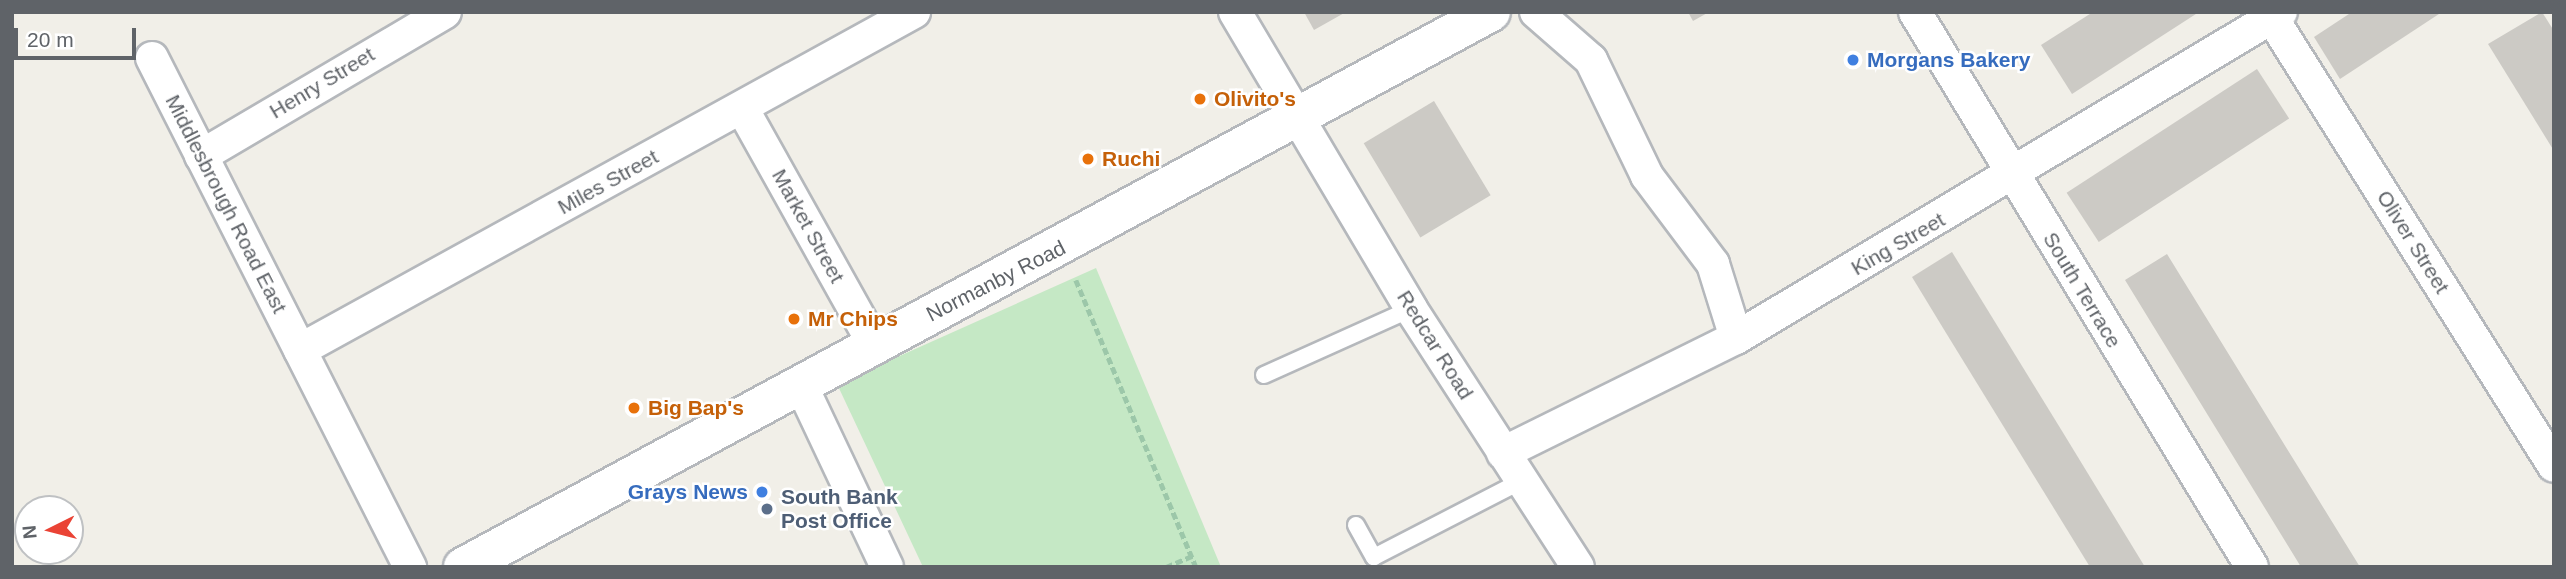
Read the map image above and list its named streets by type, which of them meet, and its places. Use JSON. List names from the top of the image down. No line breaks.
{"streets":{"street":["Henry Street","Miles Street","Middlesbrough Road East","Market Street","Oliver Street","King Street","Normanby Road","South Terrace","Redcar Road"]},"crossings":[["Henry Street","Middlesbrough Road East"],["Miles Street","Middlesbrough Road East"],["Miles Street","Market Street"],["Market Street","Normanby Road"],["Oliver Street","King Street"],["King Street","South Terrace"],["King Street","Redcar Road"],["Normanby Road","Redcar Road"]],"places":["Morgans Bakery","Olivito's","Ruchi","Mr Chips","Big Bap's","Grays News","South Bank Post Office"],"scale_bar":"20 m","north":"left"}
